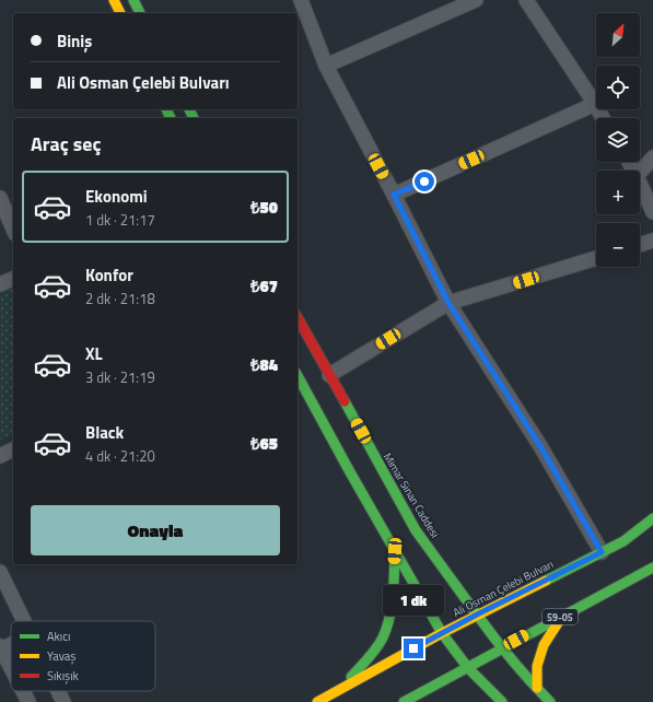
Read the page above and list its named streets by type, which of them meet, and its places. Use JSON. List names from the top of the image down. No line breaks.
{"streets":{"main road":["Mimar Sinan Caddesi","Ali Osman Çelebi Bulvarı","59-05"]},"crossings":[["Mimar Sinan Caddesi","Ali Osman Çelebi Bulvarı"],["Mimar Sinan Caddesi","59-05"]],"legend":["Akıcı","Yavaş","Sıkışık"],"north":"top right","page":{"map_buttons":["+","−"],"banner":["Biniş","Ali Osman Çelebi Bulvarı"],"heading":"Araç seç","list":[{"name":"Ekonomi","note":"1 dk · 21:17","value":"₺50"},{"name":"Konfor","note":"2 dk · 21:18","value":"₺67"},{"name":"XL","note":"3 dk · 21:19","value":"₺84"},{"name":"Black","note":"4 dk · 21:20","value":"₺65"}],"buttons":"Onayla","bubble":"1 dk"}}
